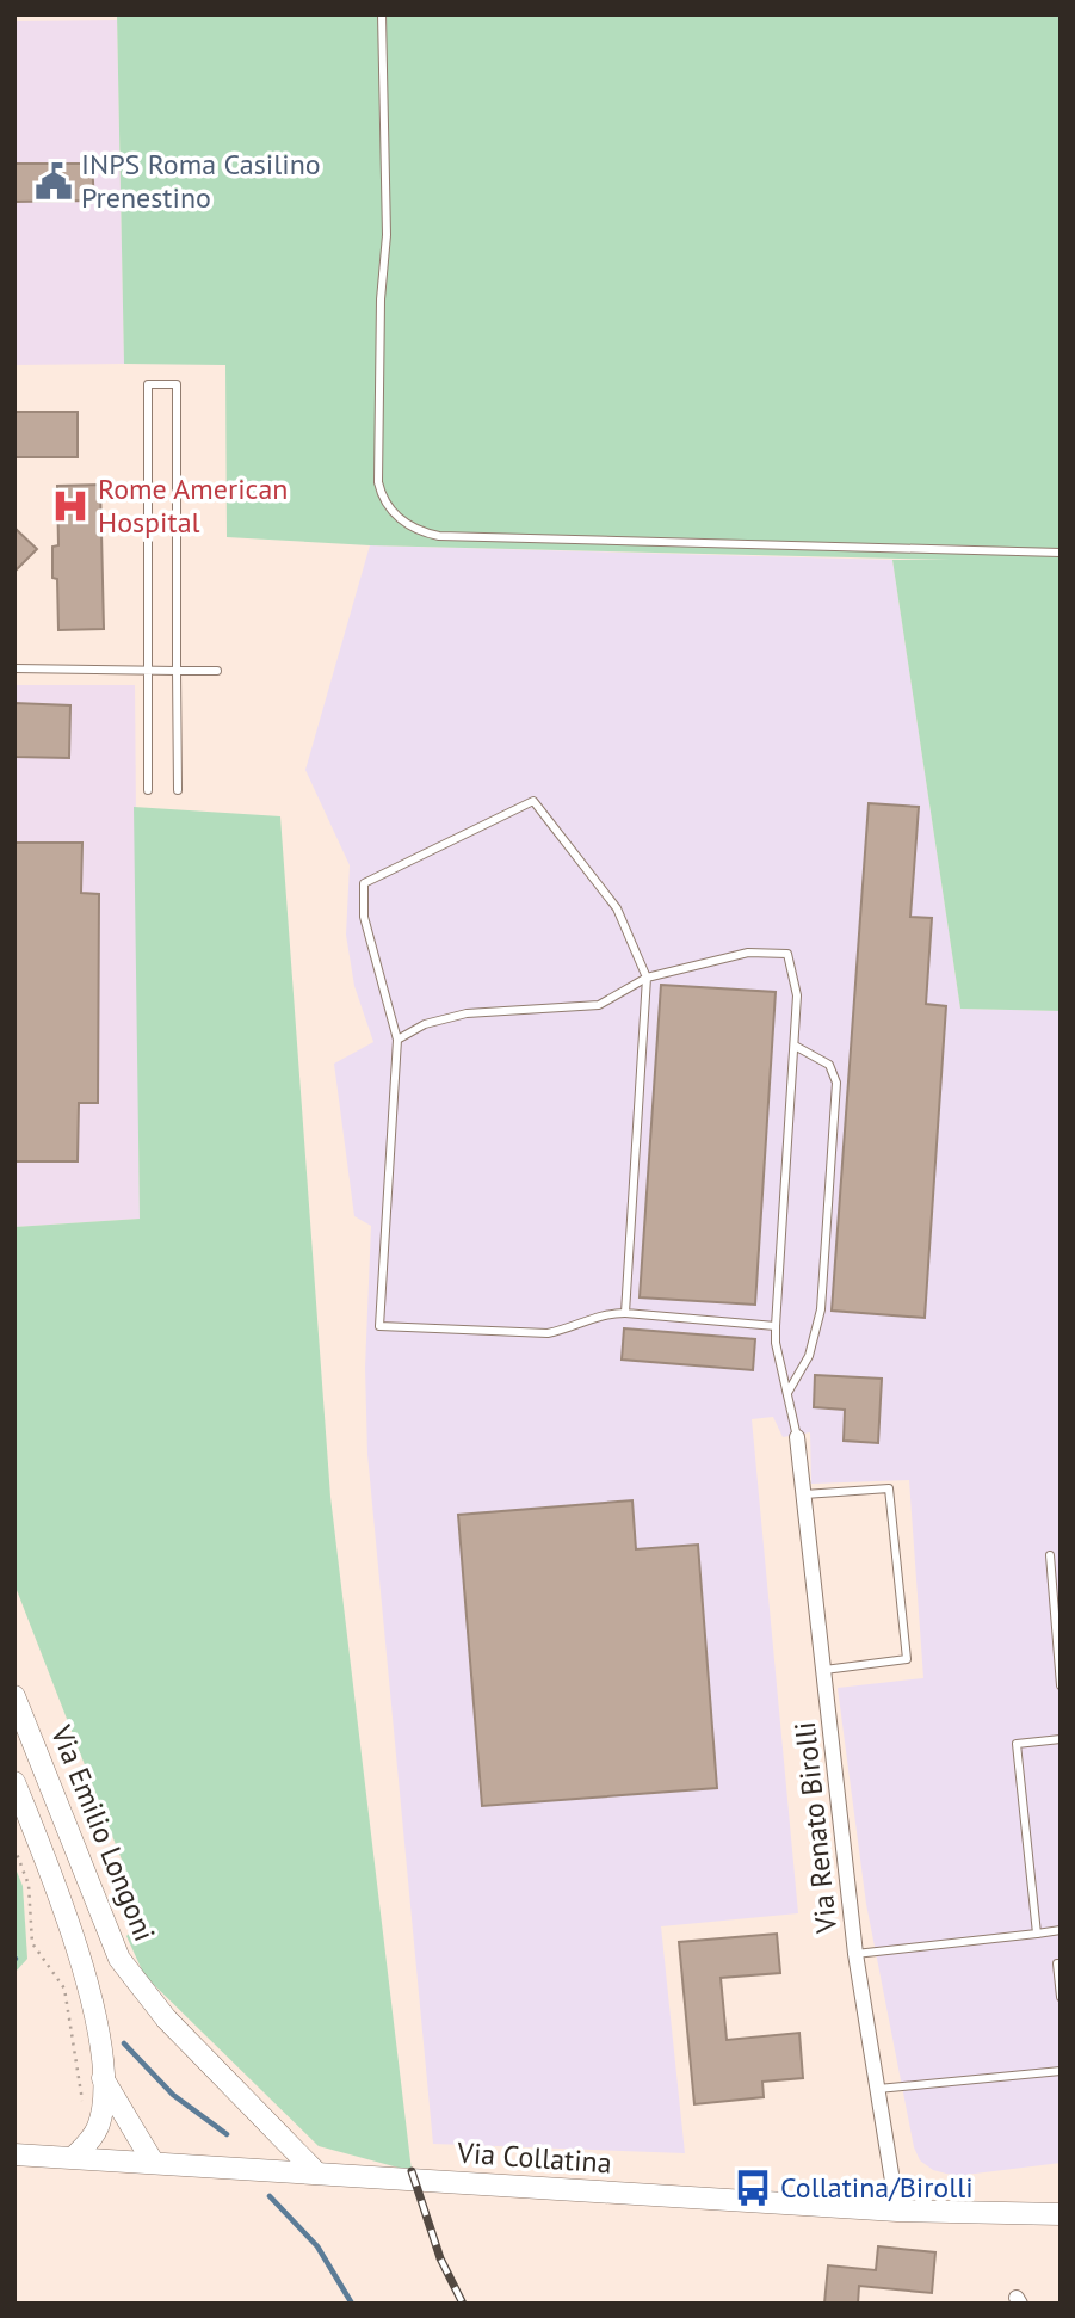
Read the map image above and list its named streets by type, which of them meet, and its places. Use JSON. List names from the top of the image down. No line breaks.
{"streets":{"street":["Via Renato Birolli","Via Emilio Longoni","Via Collatina"]},"crossings":[["Via Renato Birolli","Via Collatina"],["Via Emilio Longoni","Via Collatina"]],"places":{"public building":["INPS Roma Casilino Prenestino"],"hospital":["Rome American Hospital"],"bus stop":["Collatina/Birolli"]}}
